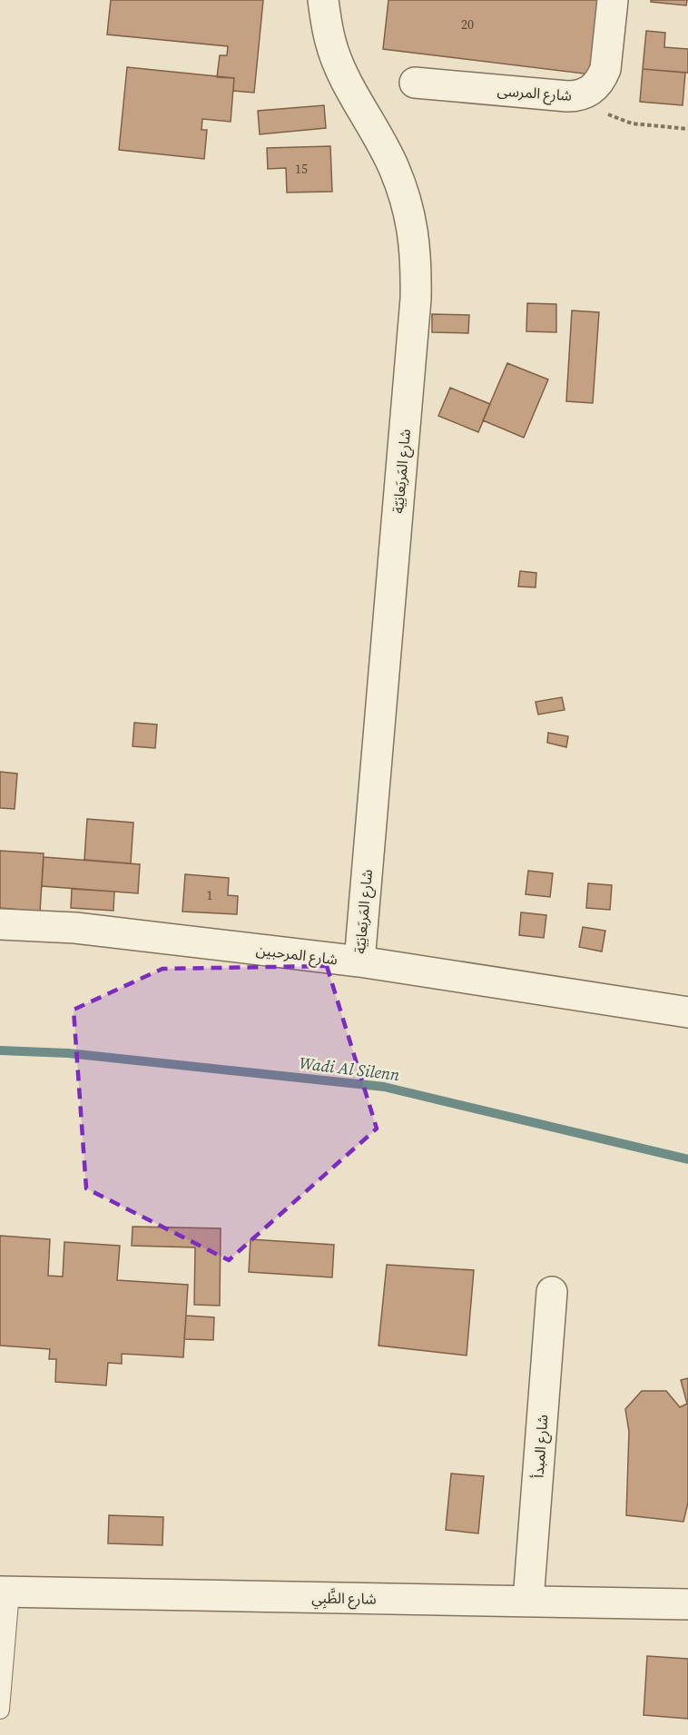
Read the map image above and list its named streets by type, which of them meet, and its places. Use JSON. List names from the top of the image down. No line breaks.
{"streets":{"street":["شارع المرسى","شارع المَربَعانِيّة","شارع المرحبين","شارع المبدأ","شارع الظَّبِي"]},"crossings":[["شارع المَربَعانِيّة","شارع المرحبين"],["شارع المبدأ","شارع الظَّبِي"]],"water":["Wadi Al Silenn"],"house_numbers":["20","15","1"]}
